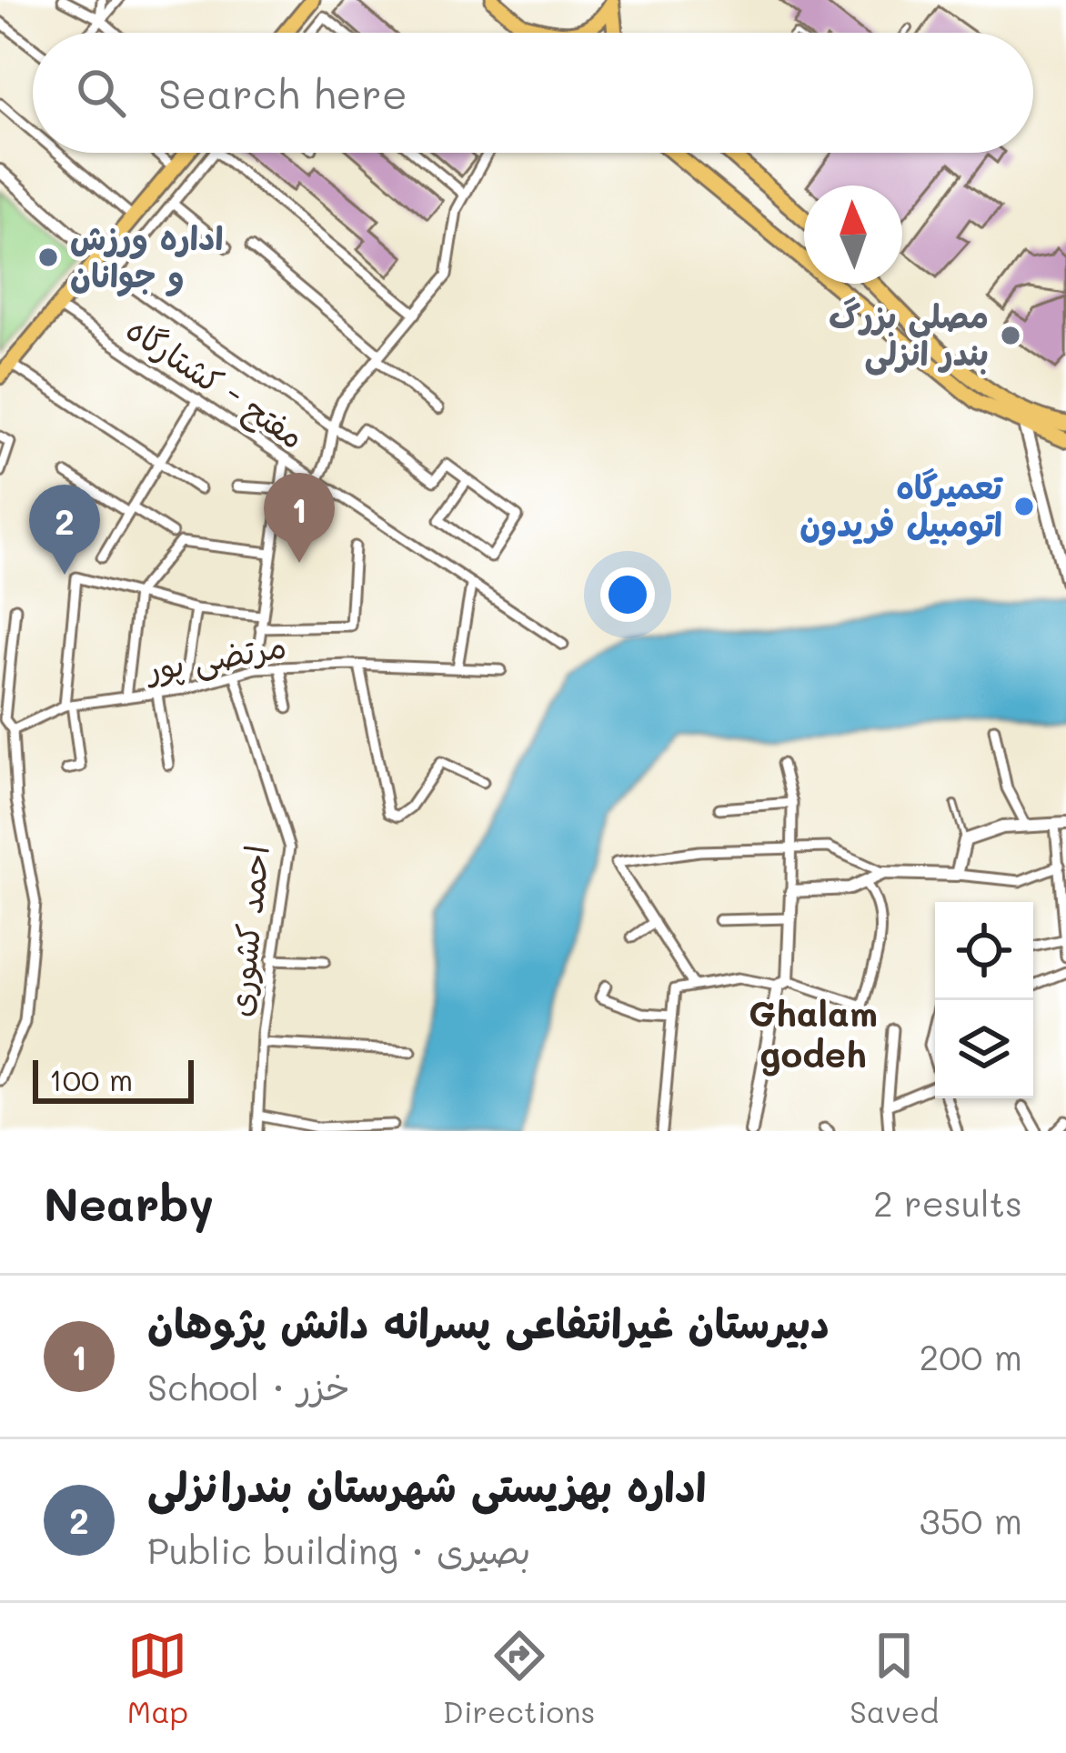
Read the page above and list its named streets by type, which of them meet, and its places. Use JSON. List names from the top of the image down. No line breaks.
{"streets":{"street":["مفتح - کشتارگاه","مرتضی پور","احمد کشوری"]},"crossings":[["مرتضی پور","احمد کشوری"]],"districts":["Ghalam godeh"],"places":["اداره ورزش و جوانان","مصلی بزرگ بندر انزلی","تعمیرگاه اتومبیل فریدون"],"scale_bar":"100 m","north":"top","page":{"search":"Search here","pins":["1","2"],"scale":"100 m","heading":["Nearby","2 results"],"list":[{"mark":"1","name":"دبیرستان غیرانتفاعی پسرانه دانش پژوهان","note":"School · خزر","value":"200 m"},{"mark":"2","name":"اداره بهزیستی شهرستان بندرانزلی","note":"Public building · بصیری","value":"350 m"}],"nav":["Map","Directions","Saved"]}}
